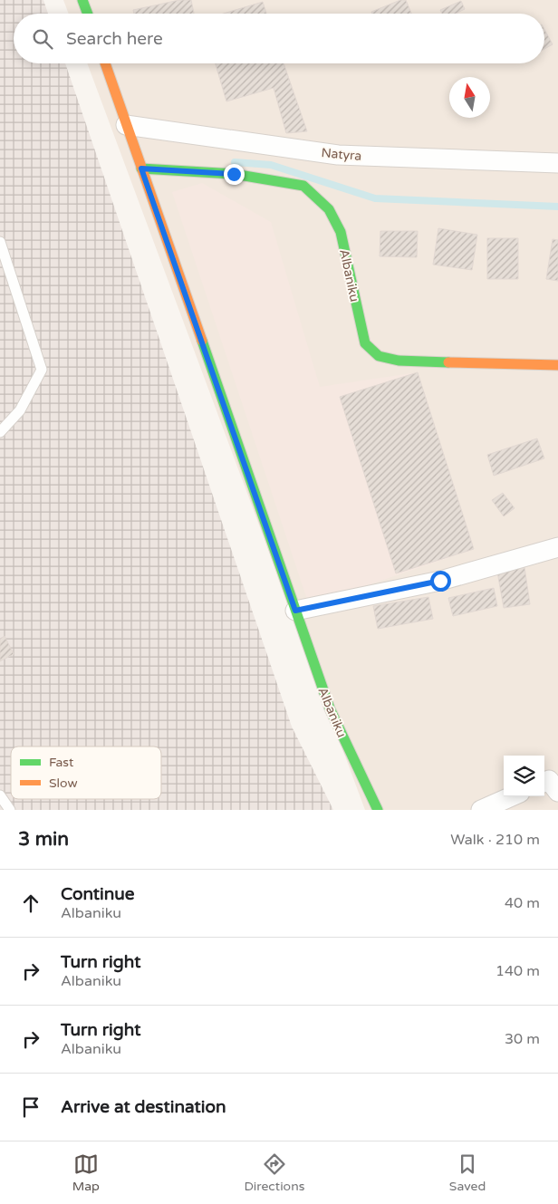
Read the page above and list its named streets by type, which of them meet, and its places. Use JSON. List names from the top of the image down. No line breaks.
{"streets":{"main road":["Albaniku"],"street":["Natyra"]},"crossings":[["Natyra","Albaniku"]],"legend":["Fast","Slow"],"north":"top","page":{"search":"Search here","heading":["3 min","Walk · 210 m"],"list":[["Continue","Albaniku","40 m"],["Turn right","Albaniku","140 m"],["Turn right","Albaniku","30 m"],"Arrive at destination"],"nav":["Map","Directions","Saved"]}}
